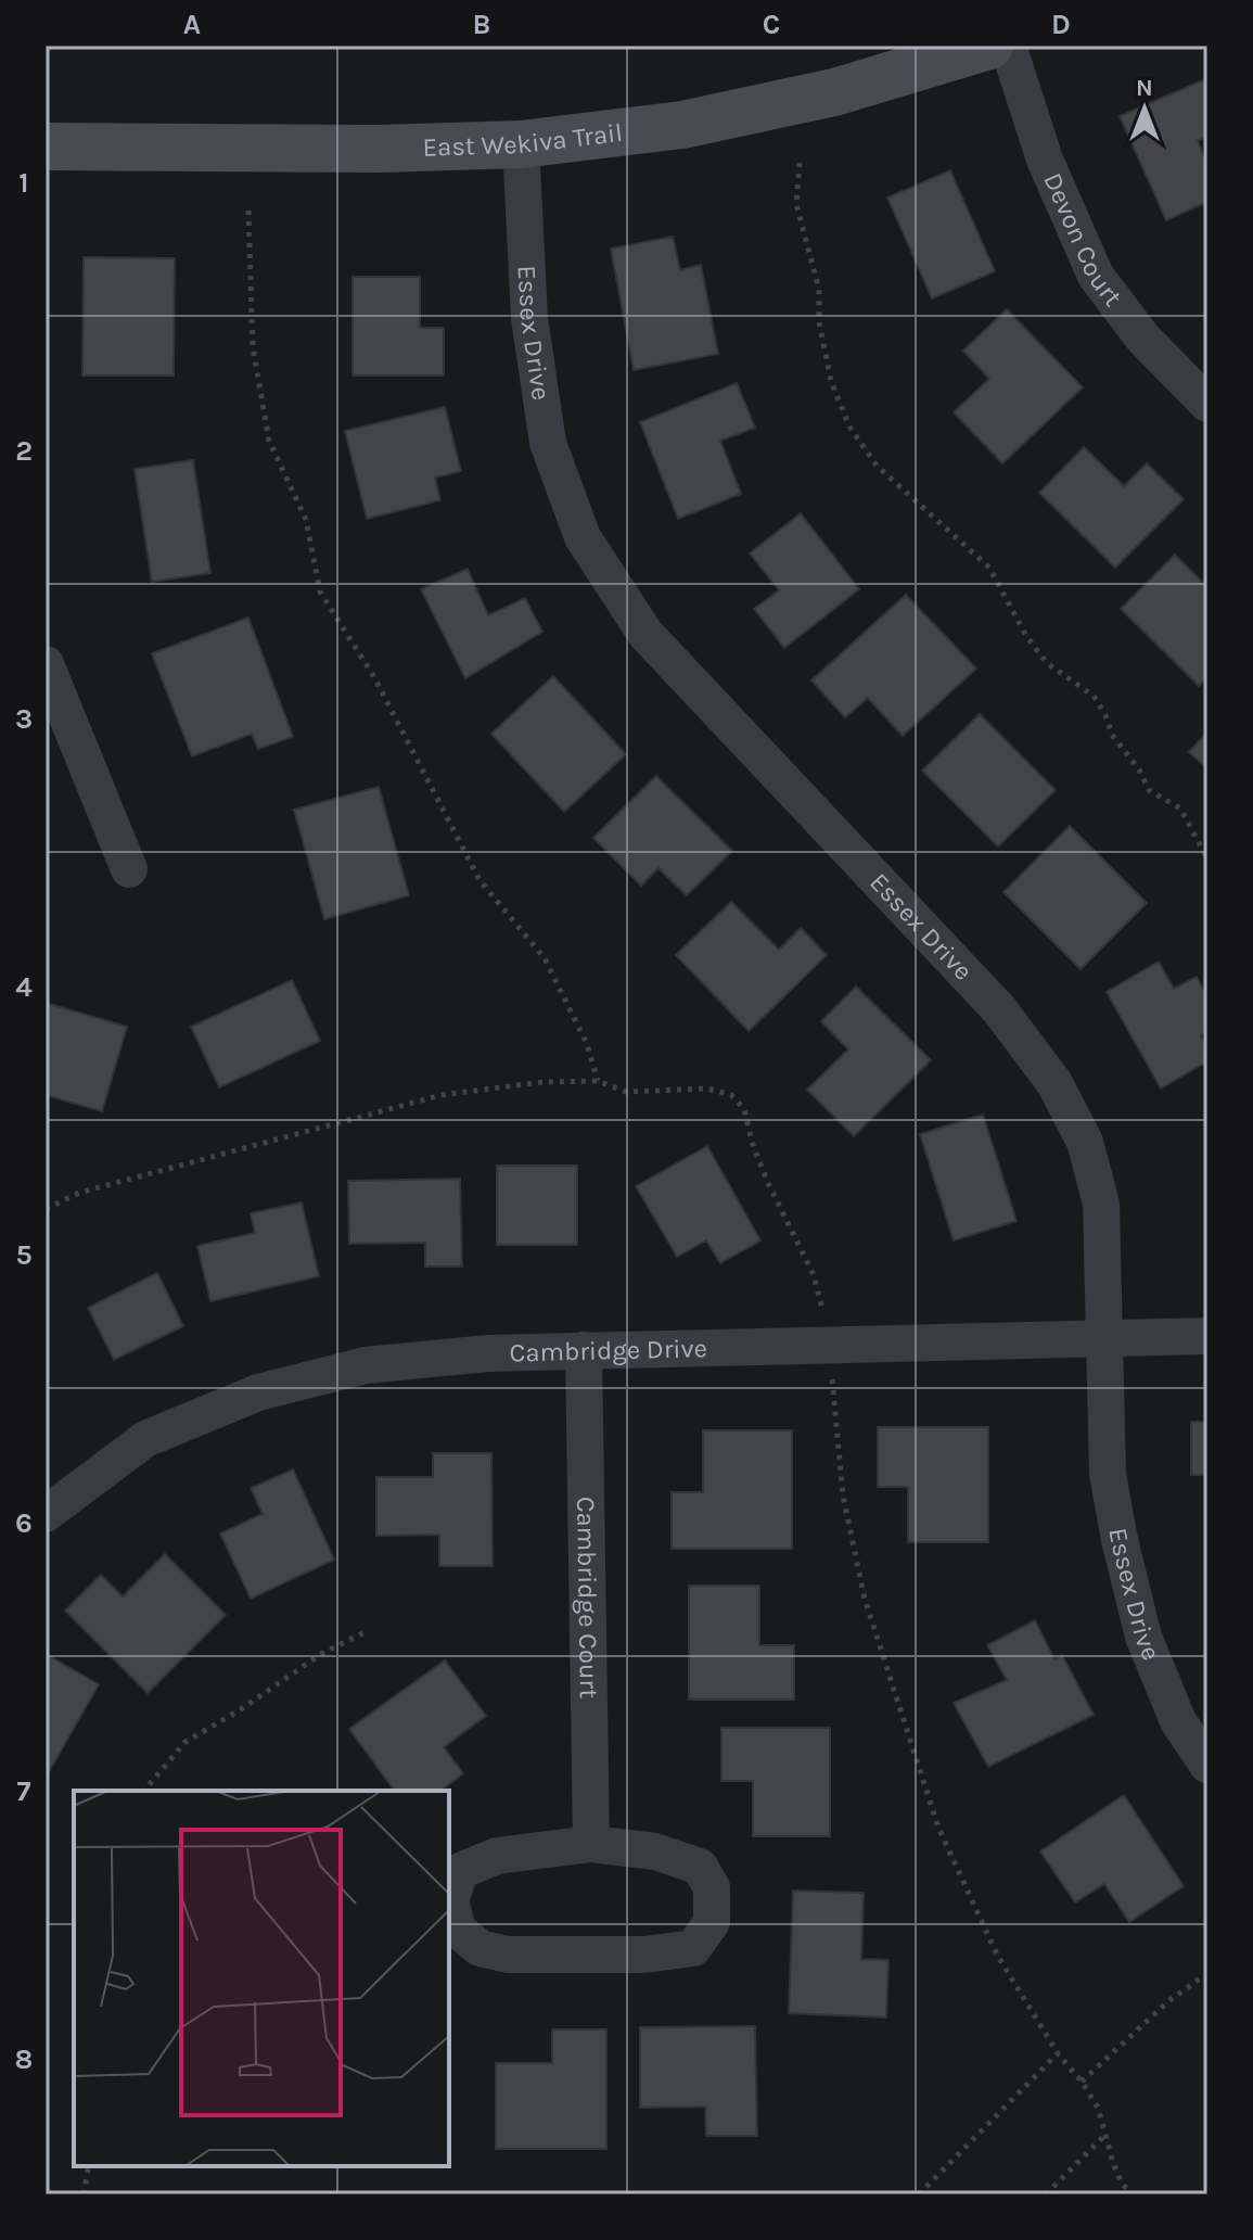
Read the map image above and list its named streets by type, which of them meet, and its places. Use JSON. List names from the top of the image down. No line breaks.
{"streets":{"street":["East Wekiva Trail","Devon Court","Essex Drive","Cambridge Drive","Cambridge Court"]},"crossings":[["East Wekiva Trail","Essex Drive"],["Essex Drive","Cambridge Drive"],["Cambridge Drive","Cambridge Court"]],"north":"top","grid":{"columns":["A","B","C","D"],"rows":["1","2","3","4","5","6","7","8"]}}
